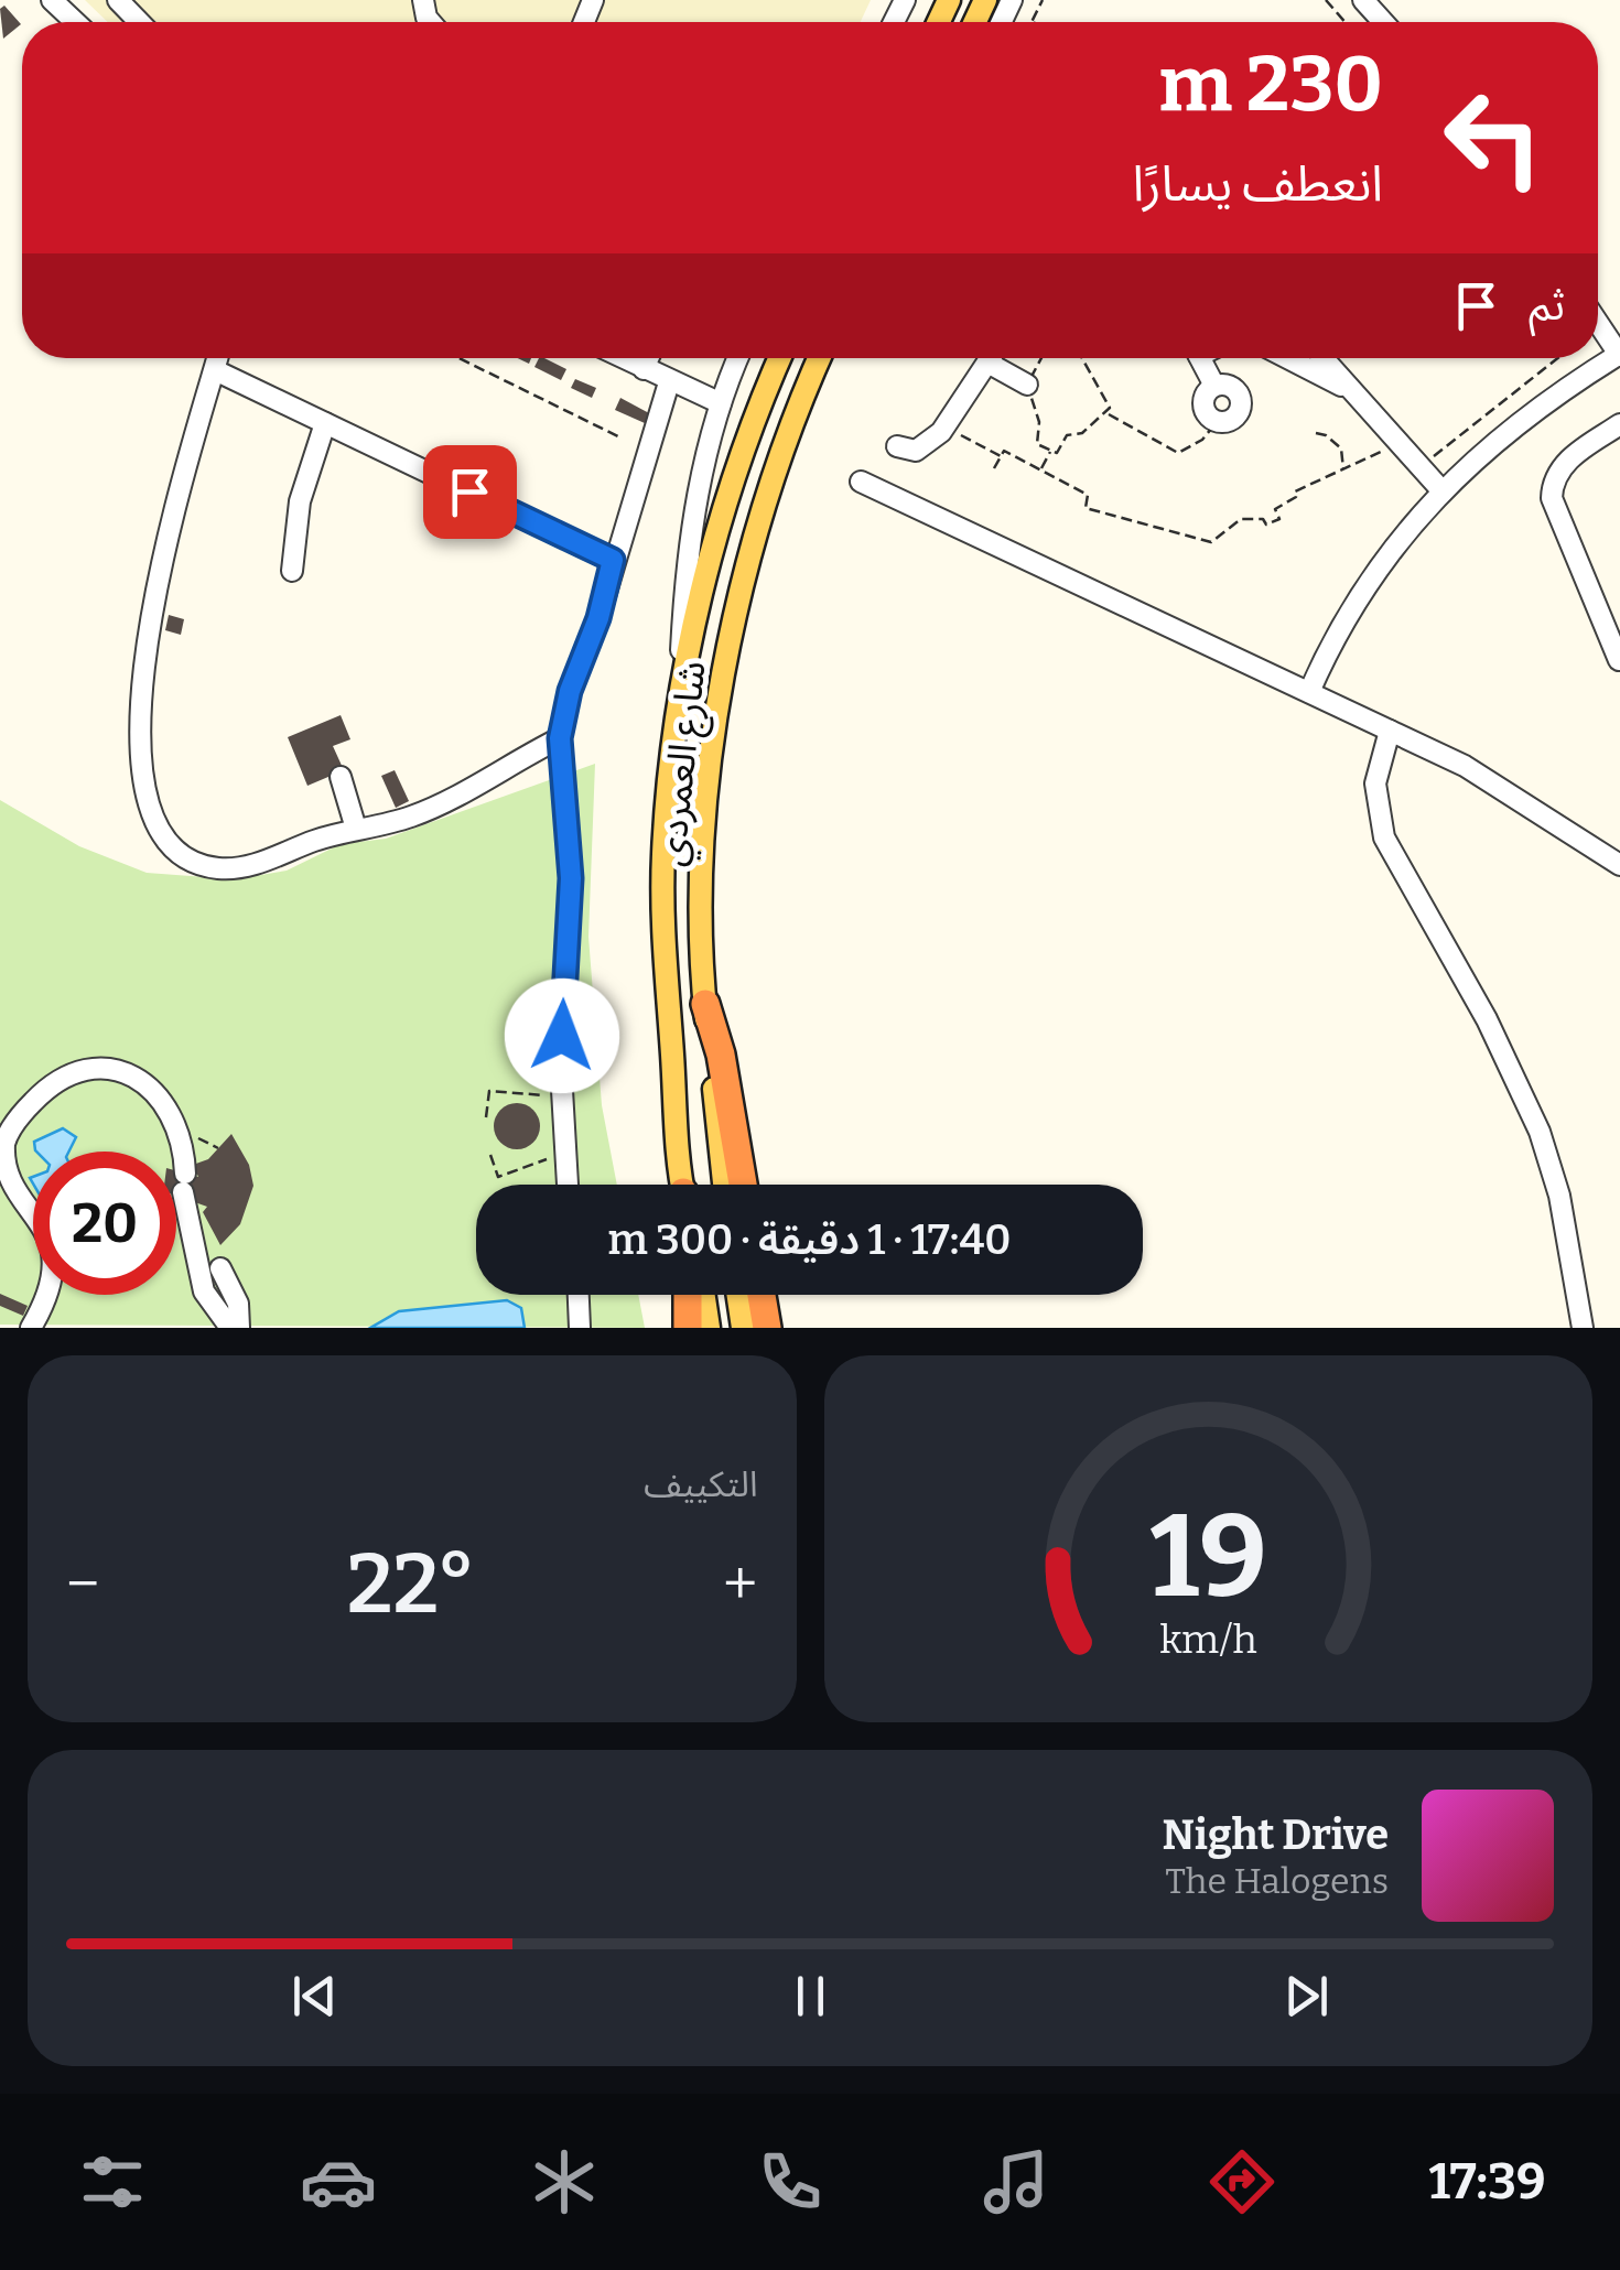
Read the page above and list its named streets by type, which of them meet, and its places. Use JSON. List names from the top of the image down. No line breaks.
{"streets":{"main road":["شارع العمردي"]},"page":{"turn":["230 m","انعطف يسارًا"],"then":"ثم","limit":"20","trip":"17:40 · 1 دقيقة · 300 m","tile":"التكييف","heat":["−","22°","+"],"song":["Night Drive","The Halogens"],"tabs":"17:39","gauge":["19","km/h"]}}
